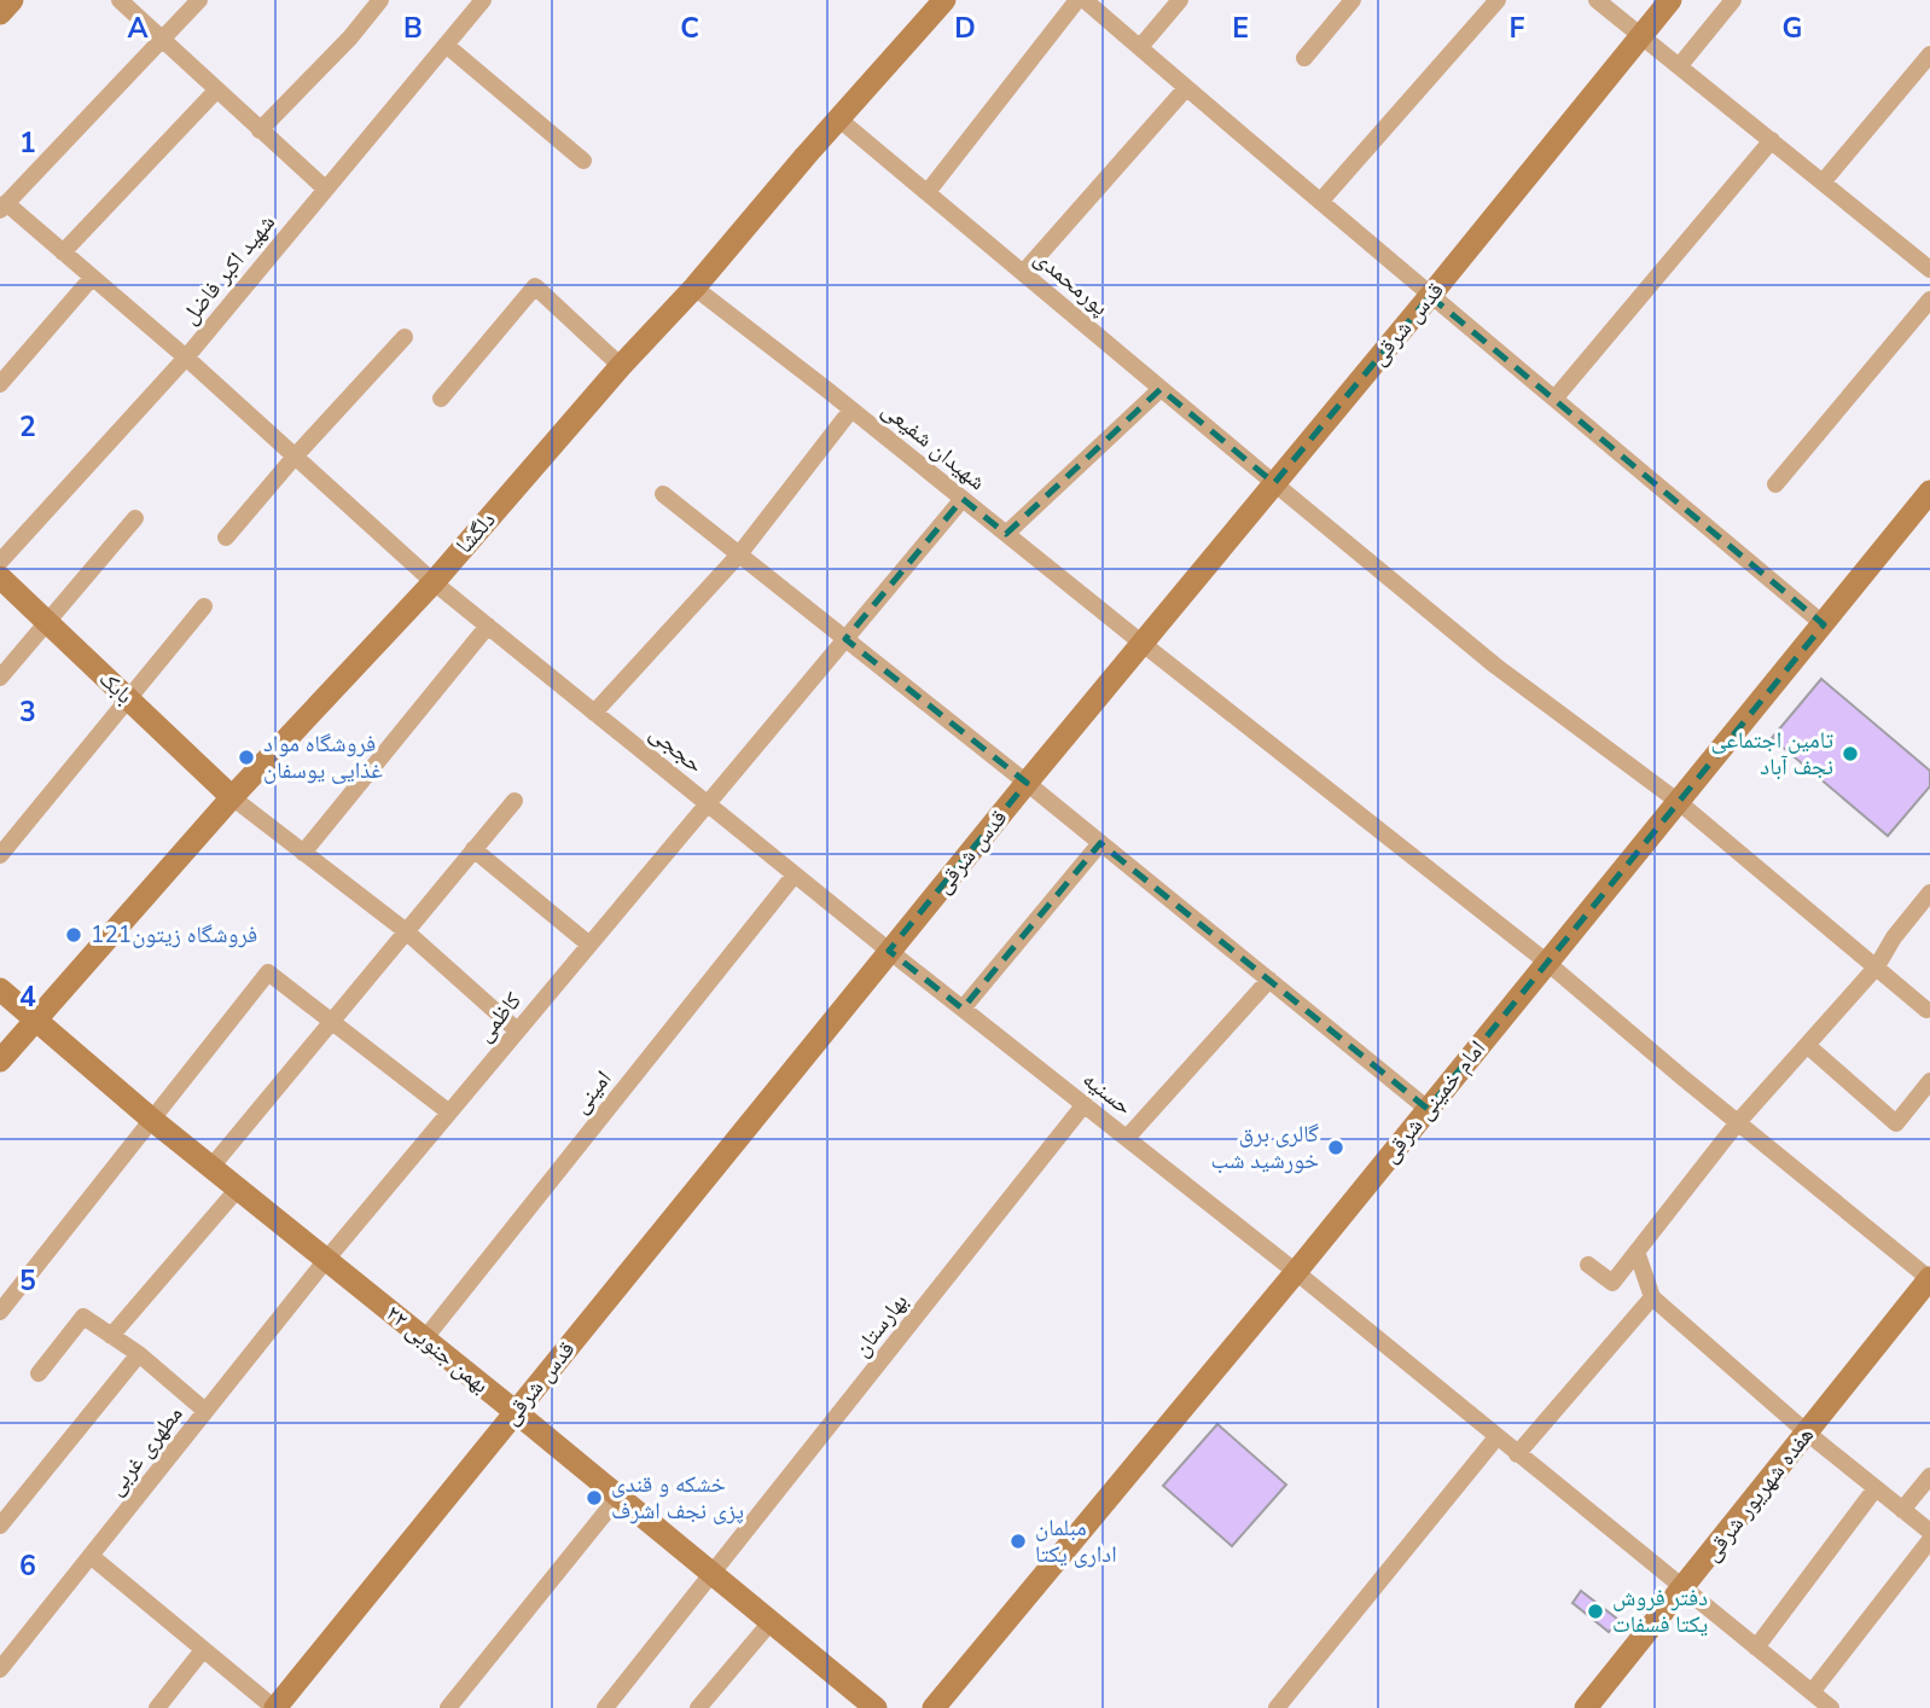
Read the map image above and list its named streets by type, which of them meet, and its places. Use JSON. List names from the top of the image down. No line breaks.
{"streets":{"street":["شهید اکبر فاضل","پورمحمدی","قدس شرقی","شهیدان شفیعی","دلگشا","بابک","حججی","کاظمی","امینی","حسنیه","امام خمینی شرقی","بهارستان","۲۲ بهمن جنوبی","مطهری غربی","هفده شهریور شرقی"]},"crossings":[["شهید اکبر فاضل","حججی"],["پورمحمدی","قدس شرقی"],["پورمحمدی","دلگشا"],["پورمحمدی","امام خمینی شرقی"],["قدس شرقی","شهیدان شفیعی"],["قدس شرقی","حججی"],["قدس شرقی","حسنیه"],["قدس شرقی","۲۲ بهمن جنوبی"],["شهیدان شفیعی","دلگشا"],["شهیدان شفیعی","کاظمی"],["شهیدان شفیعی","امام خمینی شرقی"],["شهیدان شفیعی","هفده شهریور شرقی"],["دلگشا","بابک"],["دلگشا","حججی"],["دلگشا","۲۲ بهمن جنوبی"],["حججی","کاظمی"],["حججی","امینی"],["حججی","حسنیه"],["کاظمی","۲۲ بهمن جنوبی"],["کاظمی","مطهری غربی"],["امینی","۲۲ بهمن جنوبی"],["حسنیه","امام خمینی شرقی"],["حسنیه","بهارستان"],["حسنیه","هفده شهریور شرقی"],["بهارستان","۲۲ بهمن جنوبی"],["۲۲ بهمن جنوبی","مطهری غربی"]],"places":["تامین اجتماعی نجف آباد","فروشگاه مواد غذایی یوسفان","فروشگاه زیتون121","گالری برق خورشید شب","خشکه و قندی پزی نجف اشرف","مبلمان اداری یکتا","دفتر فروش یکتا فسفات"],"grid":{"columns":["A","B","C","D","E","F","G"],"rows":["1","2","3","4","5","6"]}}
